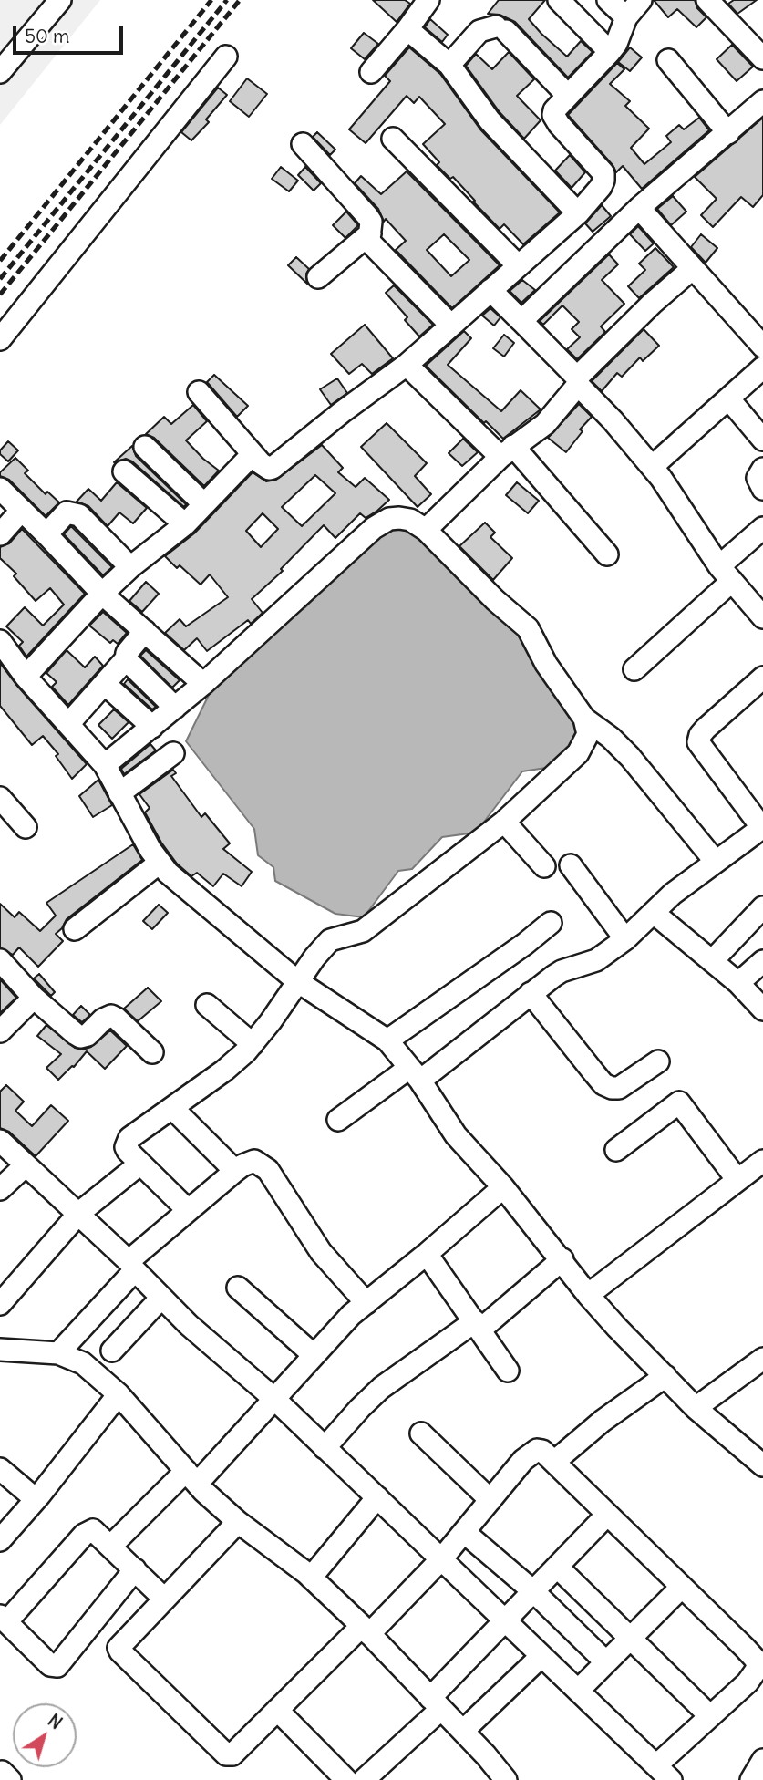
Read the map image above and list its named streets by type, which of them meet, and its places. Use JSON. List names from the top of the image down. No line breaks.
{"scale_bar":"50 m","north":"top right"}
